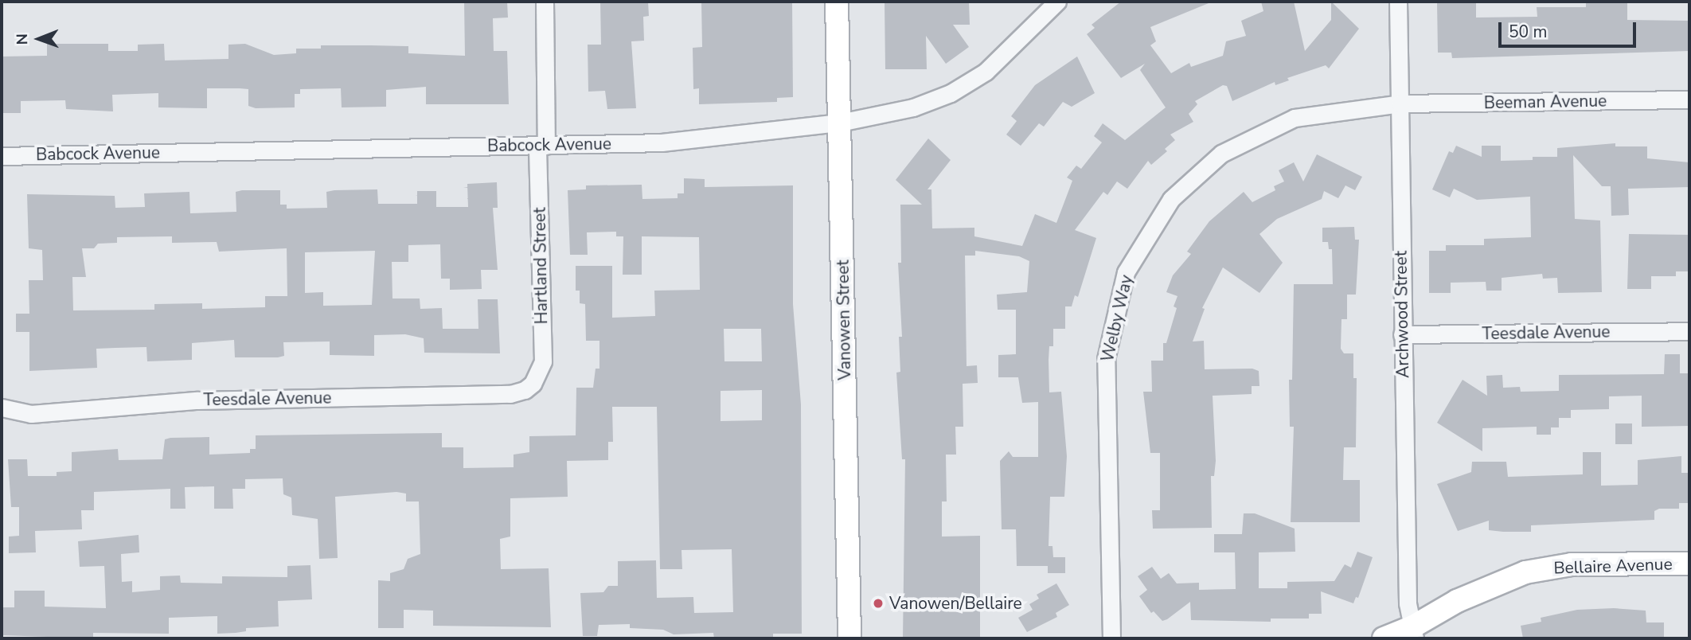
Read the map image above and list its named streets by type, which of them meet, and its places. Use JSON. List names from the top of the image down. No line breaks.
{"streets":{"main road":["Vanowen Street","Bellaire Avenue"],"street":["Beeman Avenue","Babcock Avenue","Hartland Street","Archwood Street","Welby Way","Teesdale Avenue"]},"crossings":[["Beeman Avenue","Archwood Street"],["Beeman Avenue","Welby Way"],["Babcock Avenue","Hartland Street"],["Babcock Avenue","Vanowen Street"],["Hartland Street","Teesdale Avenue"],["Archwood Street","Welby Way"],["Archwood Street","Teesdale Avenue"],["Archwood Street","Bellaire Avenue"]],"places":["Vanowen/Bellaire"],"scale_bar":"50 m","north":"left"}
